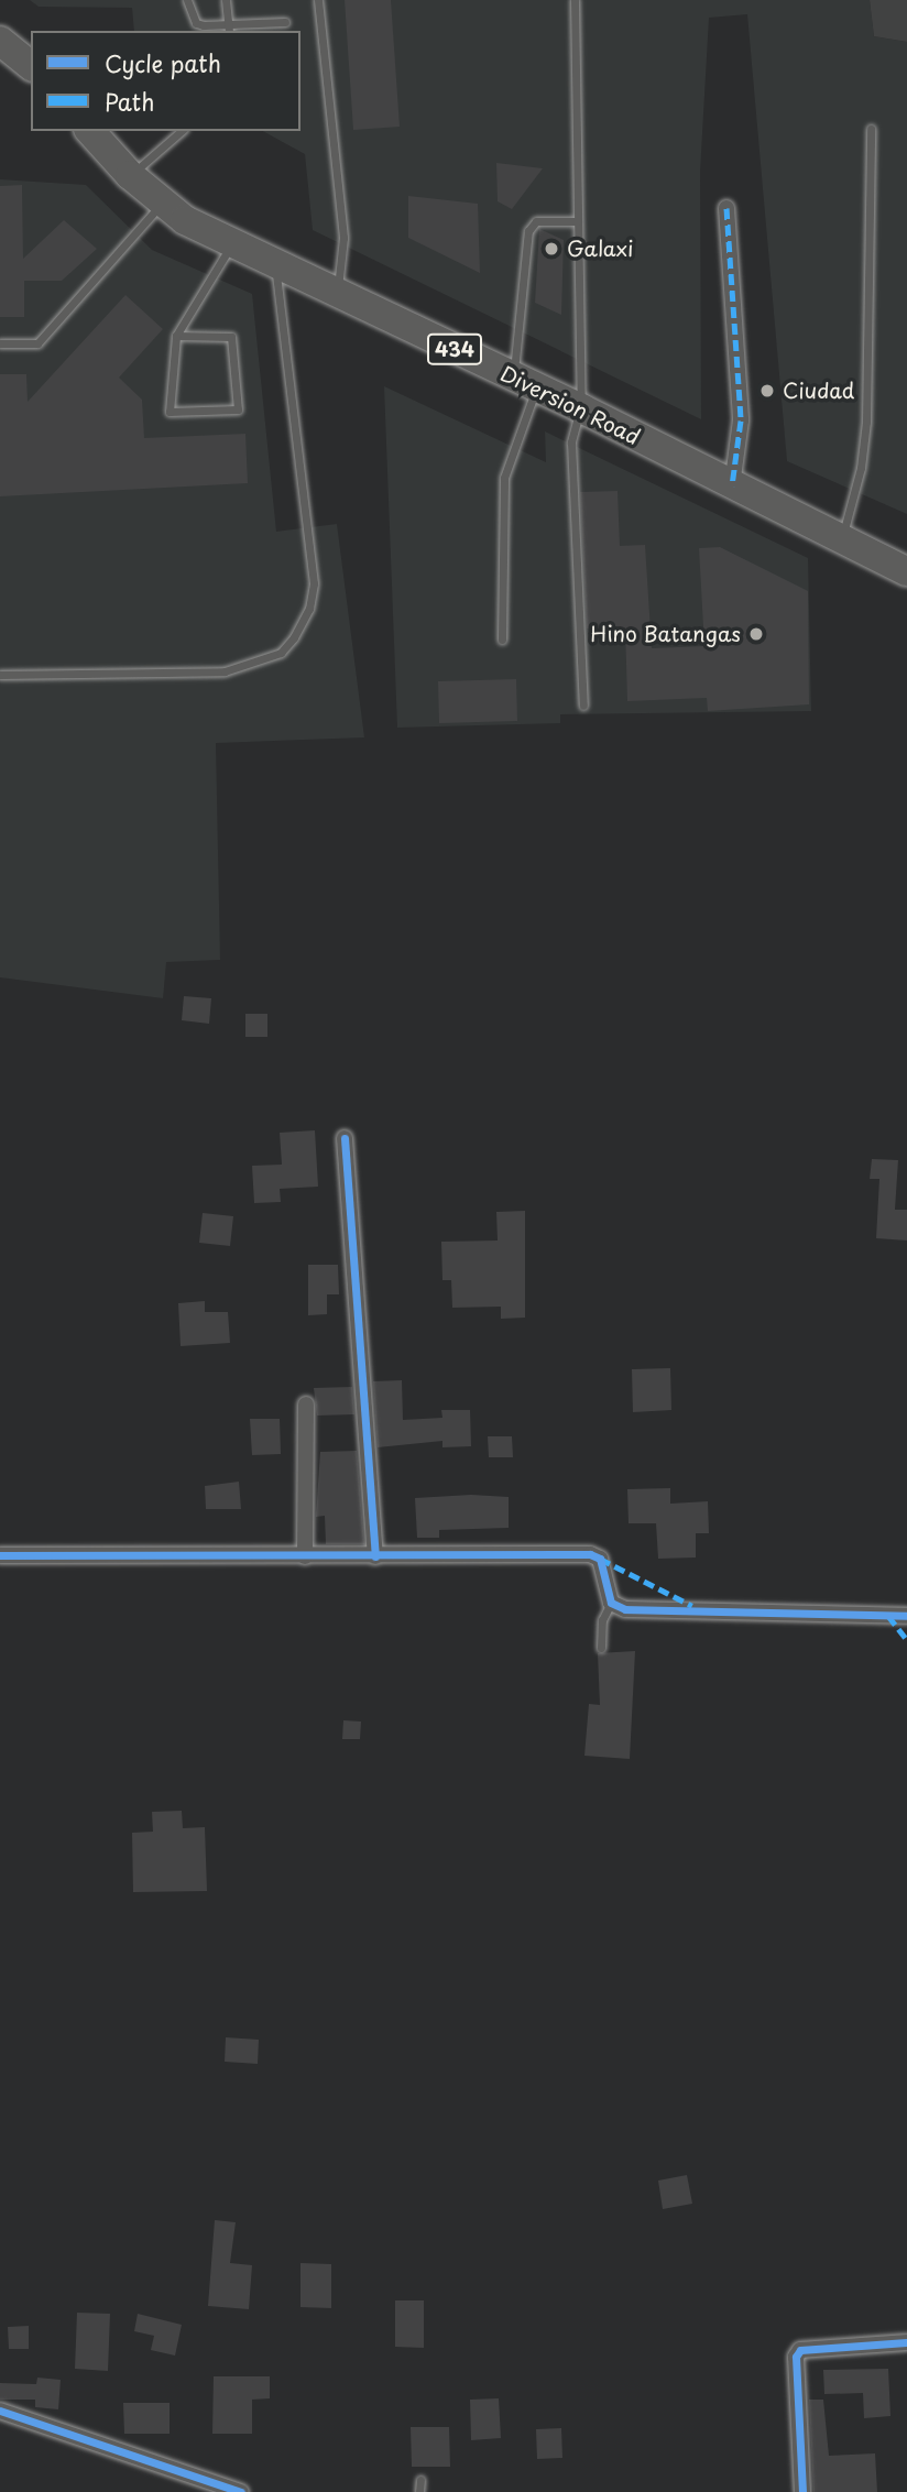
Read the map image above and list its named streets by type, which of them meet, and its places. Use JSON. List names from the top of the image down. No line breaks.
{"streets":{"highway":["434","Diversion Road"]},"places":["Galaxi","Ciudad","Hino Batangas"],"legend":["Cycle path","Path"]}
